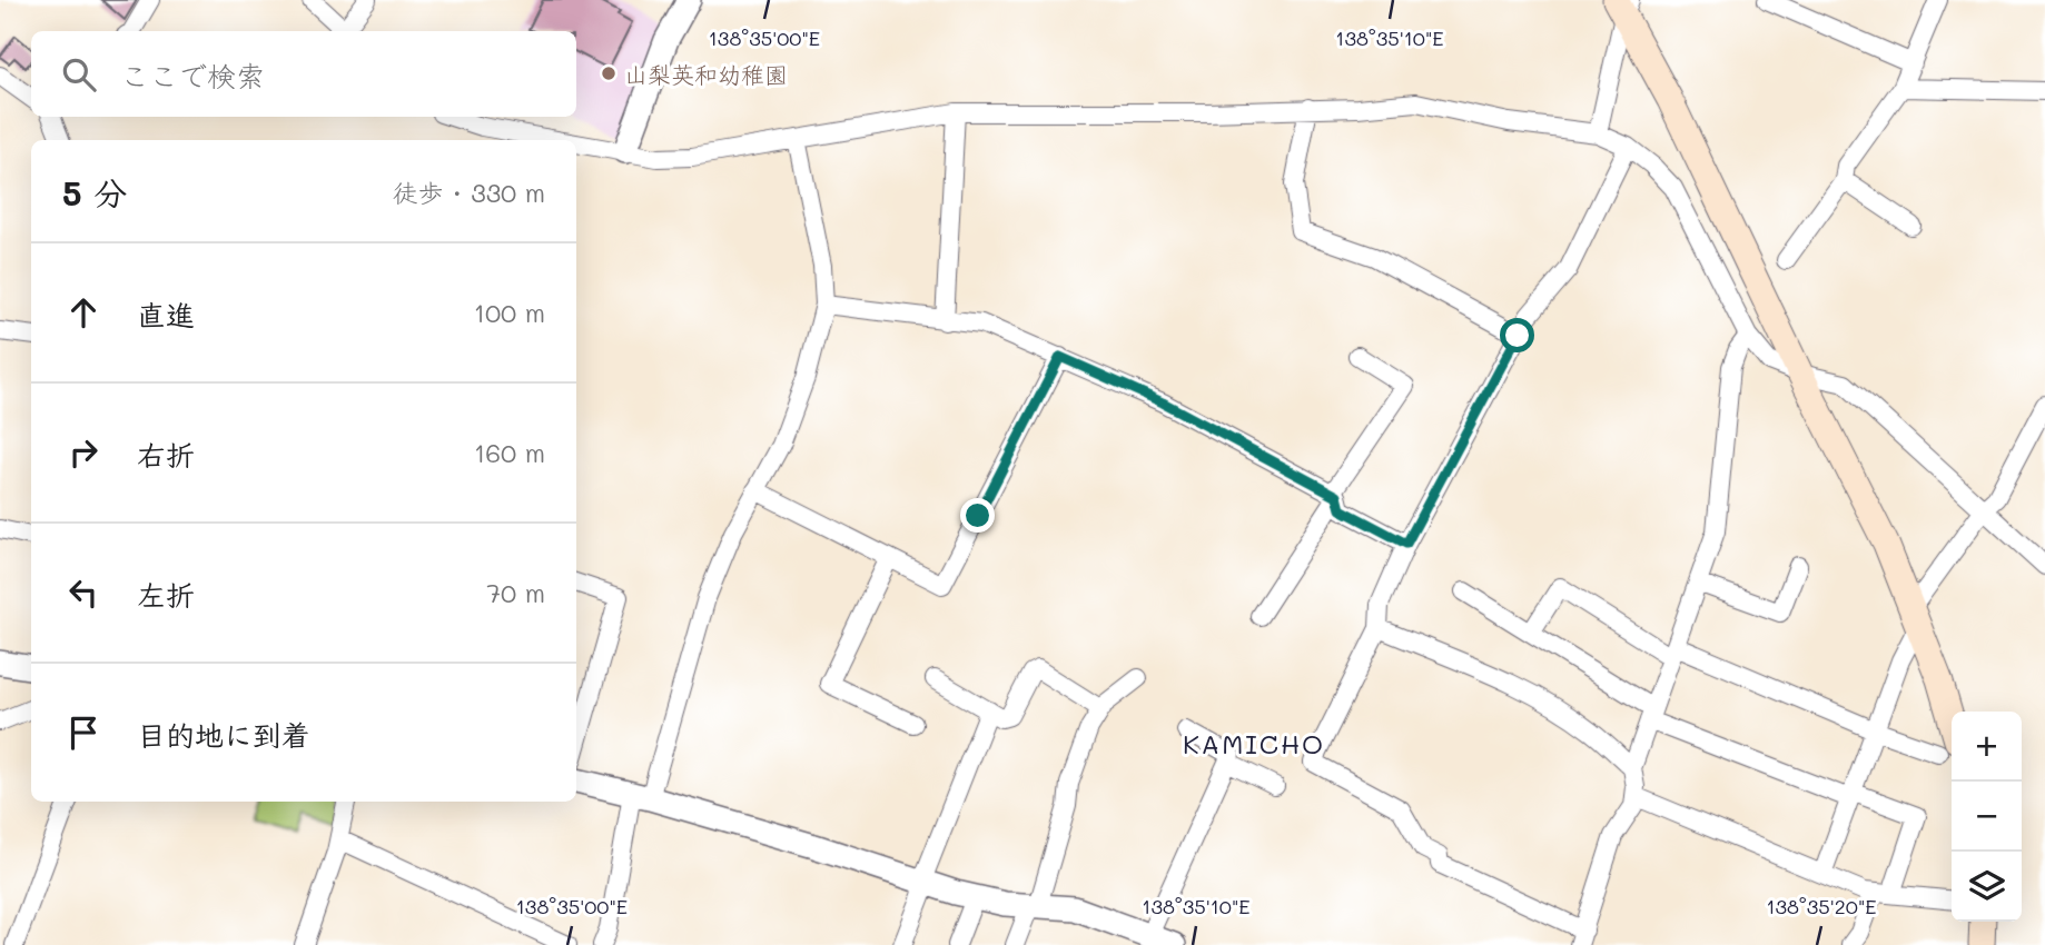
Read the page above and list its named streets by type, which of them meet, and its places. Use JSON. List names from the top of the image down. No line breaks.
{"districts":["KAMICHO"],"places":["山梨英和幼稚園"],"page":{"search":"ここで検索","heading":["5 分","徒歩 · 330 m"],"list":[["直進","100 m"],["右折","160 m"],["左折","70 m"],"目的地に到着"],"map_buttons":["+","−"]},"coordinates":["138°35'00\"E","138°35'10\"E","138°35'20\"E"]}
